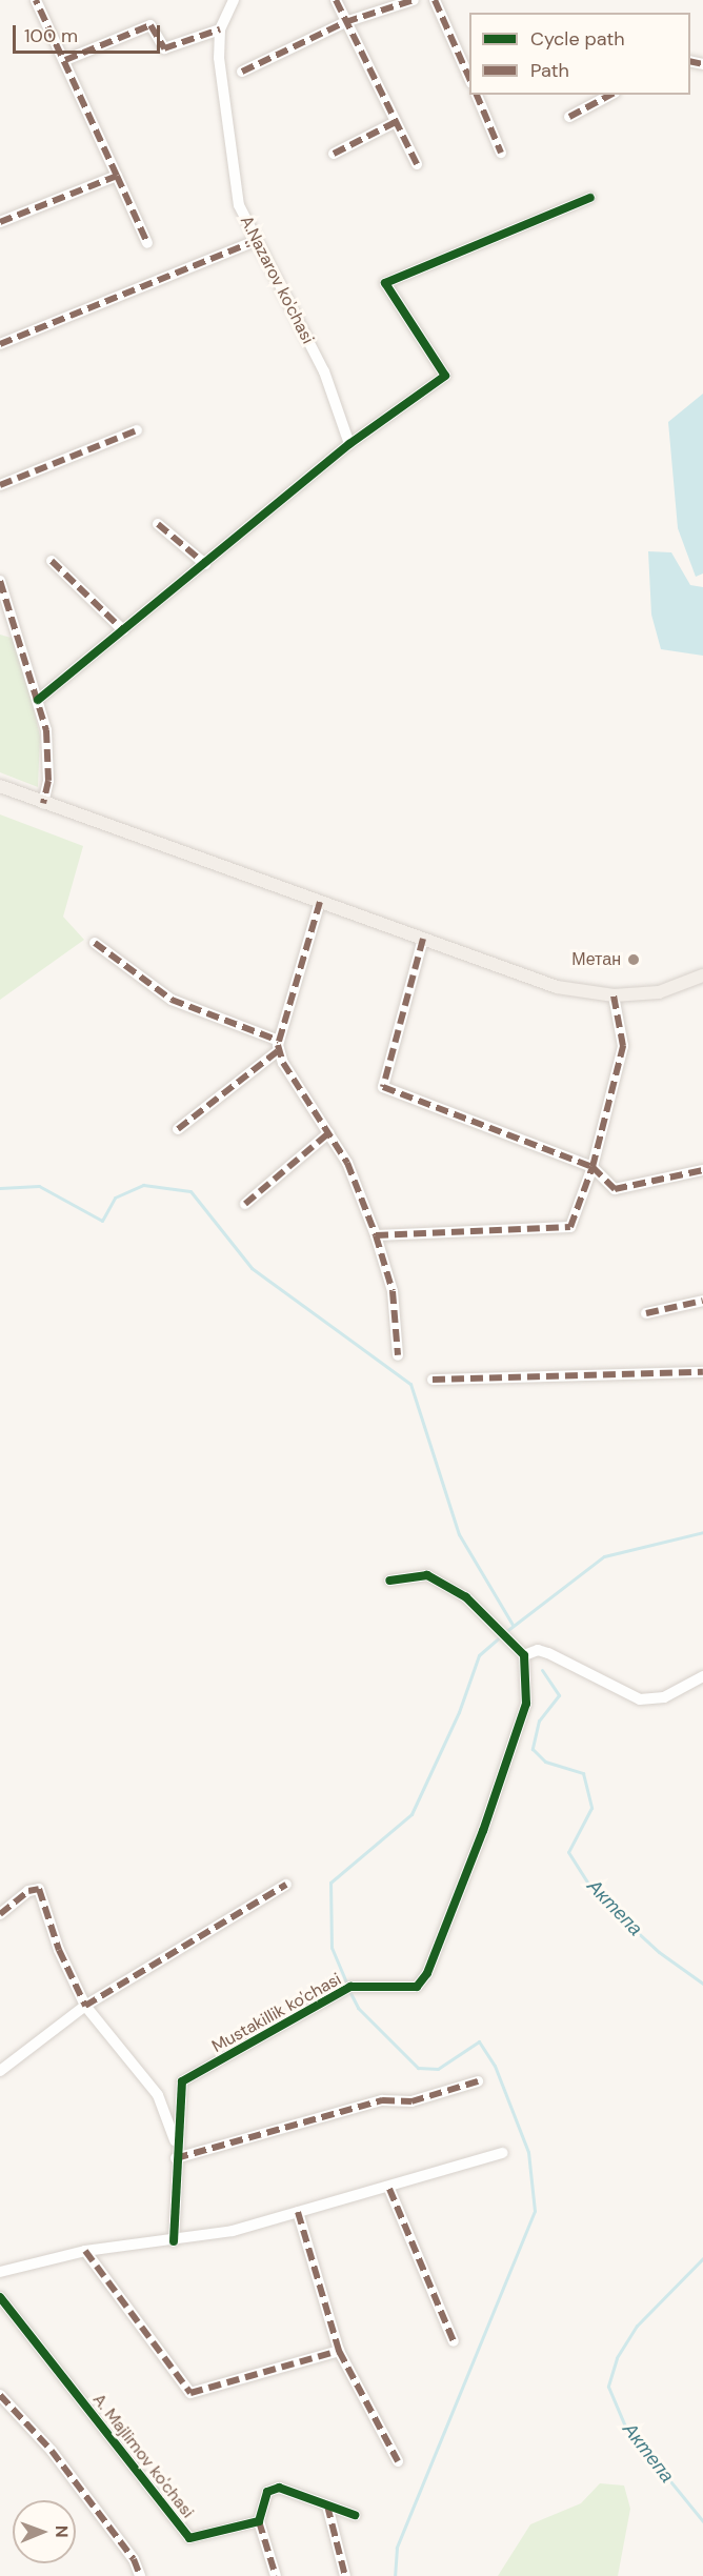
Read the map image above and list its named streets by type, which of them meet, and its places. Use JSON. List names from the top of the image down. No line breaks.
{"streets":{"street":["A.Nazarov ko'chasi","Mustakillik ko'chasi","A. Majlimov ko'chasi"]},"water":["Актепа"],"places":["Метан"],"legend":["Cycle path","Path"],"scale_bar":"100 m","north":"right"}
